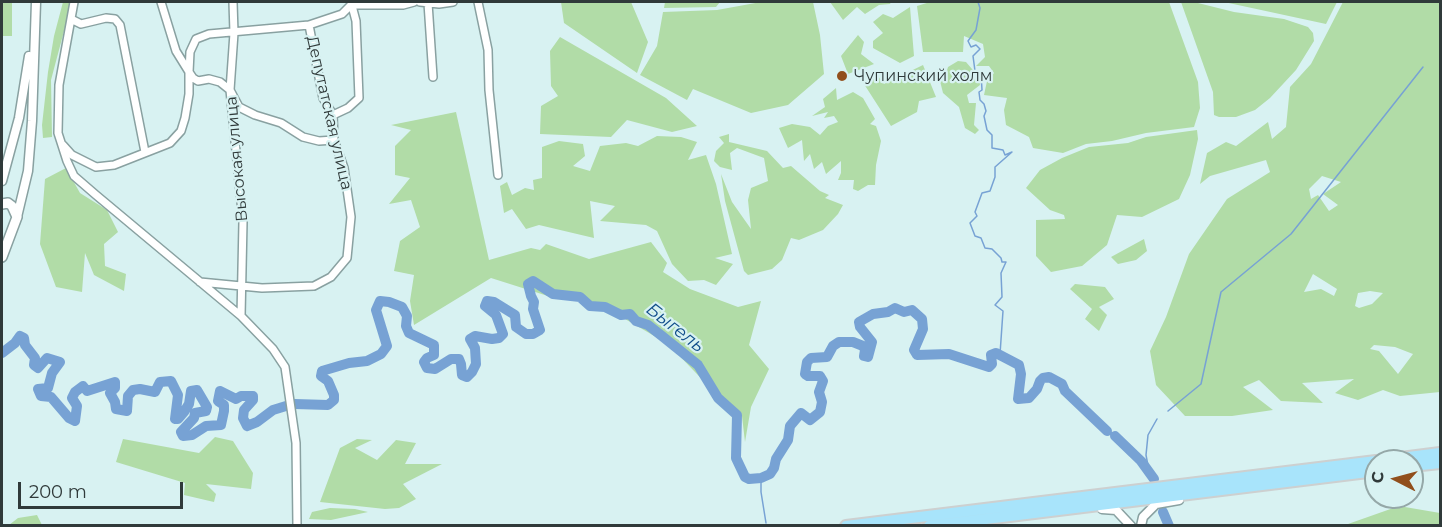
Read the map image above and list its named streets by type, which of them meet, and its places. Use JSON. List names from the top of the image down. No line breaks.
{"streets":{"street":["Депутатская улица","Высокая улица"]},"crossings":[["Депутатская улица","Высокая улица"]],"water":["Быгель"],"places":["Чупинский холм"],"scale_bar":"200 m","north":"left"}
